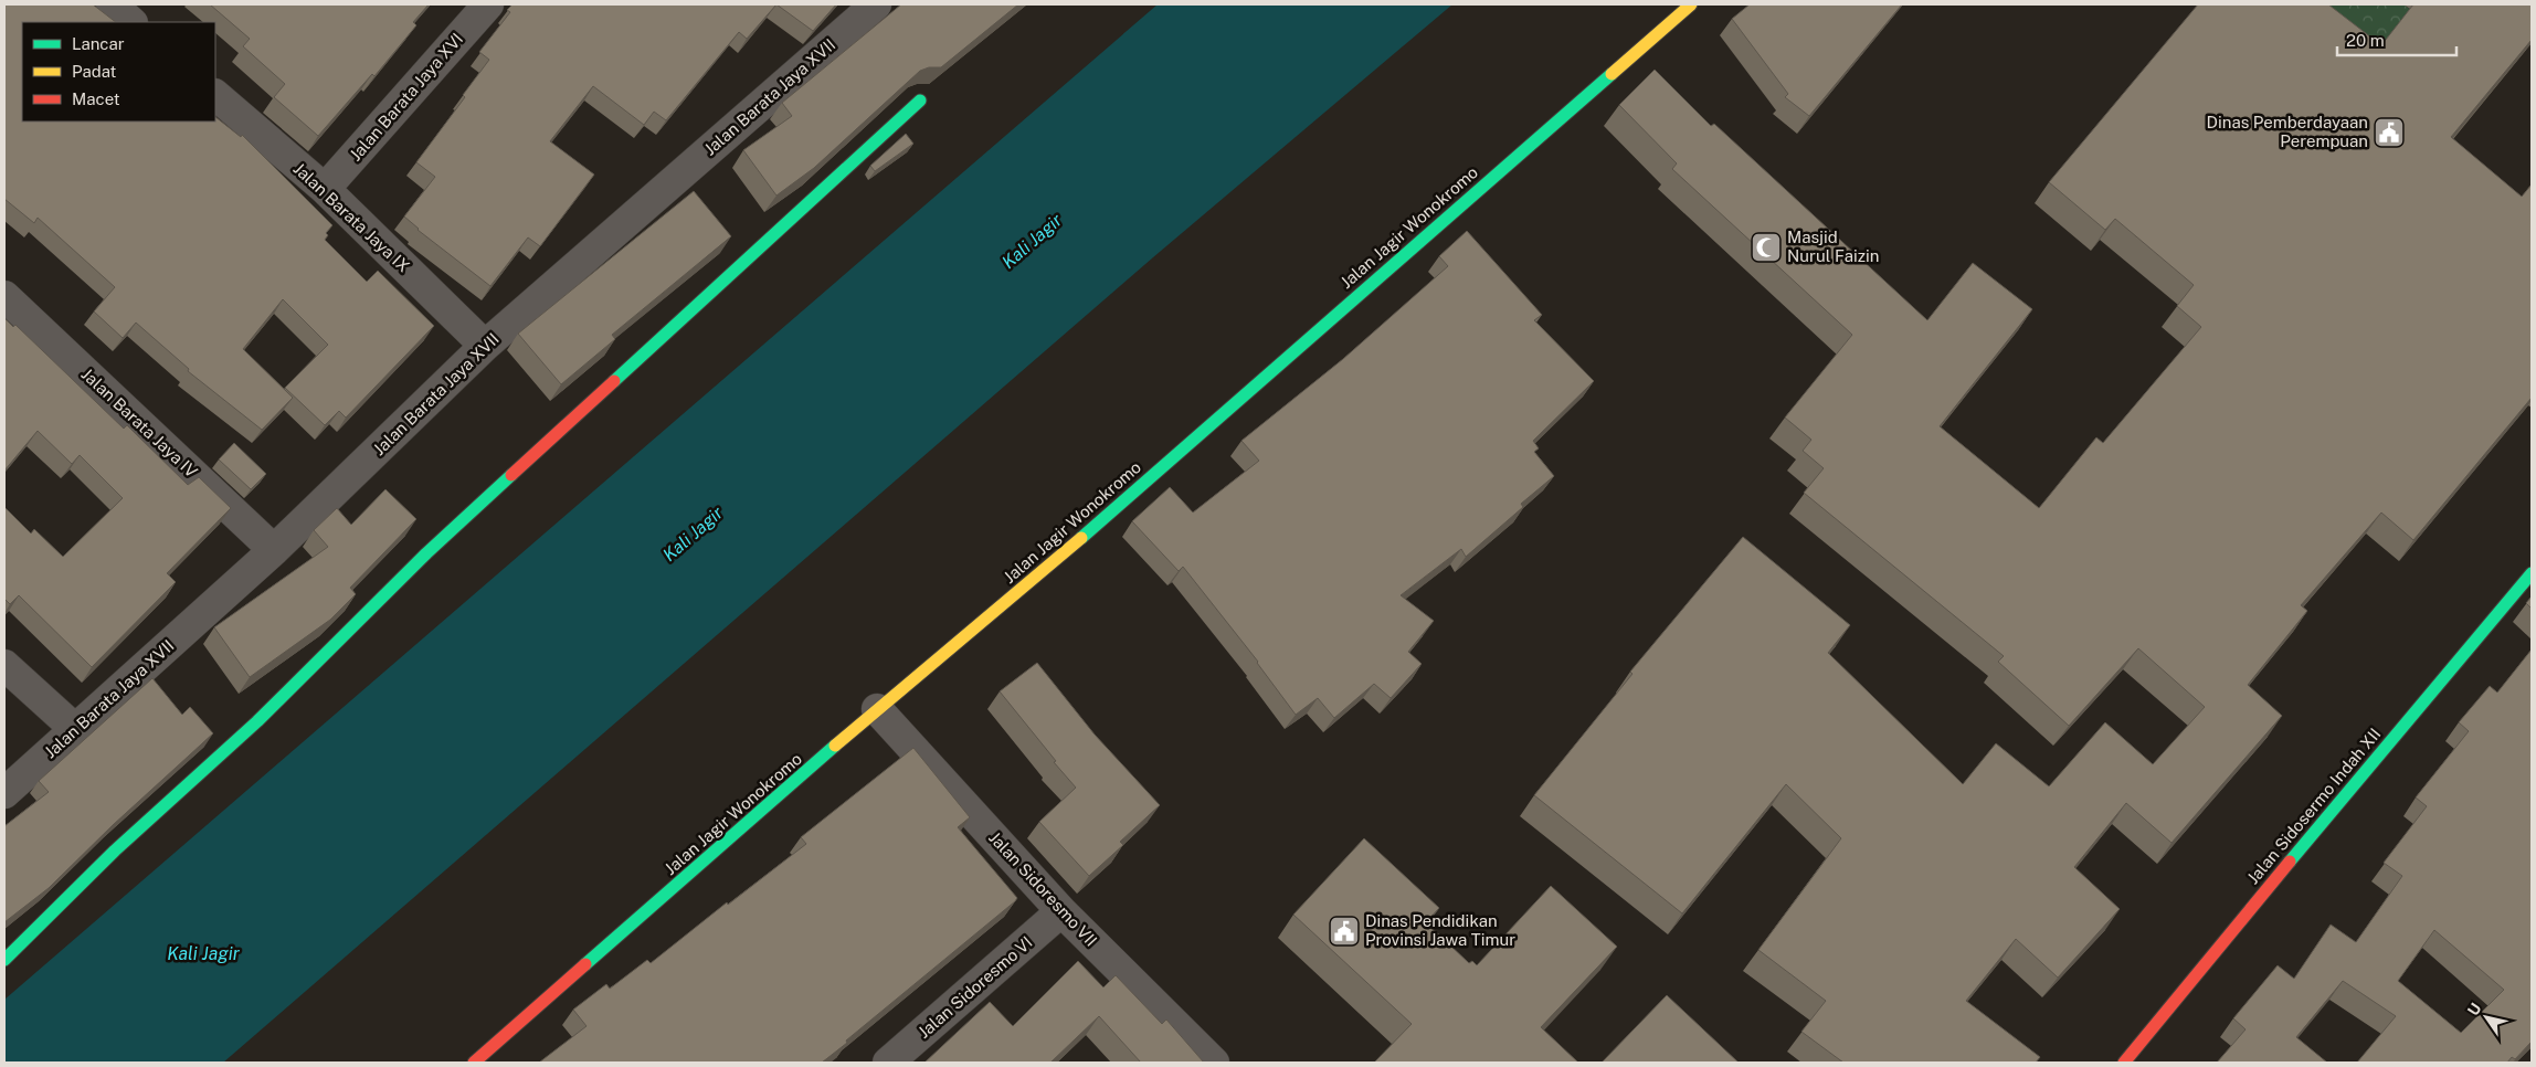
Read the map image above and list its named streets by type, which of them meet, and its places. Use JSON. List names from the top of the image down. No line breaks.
{"streets":{"street":["Jalan Barata Jaya XVI","Jalan Barata Jaya XVII","Jalan Barata Jaya IX","Jalan Jagir Wonokromo","Jalan Barata Jaya IV","Jalan Sidosermo Indah XII","Jalan Sidoresmo VII","Jalan Sidoresmo VI"]},"crossings":[["Jalan Barata Jaya XVI","Jalan Barata Jaya IX"],["Jalan Barata Jaya XVII","Jalan Barata Jaya IX"],["Jalan Barata Jaya XVII","Jalan Barata Jaya IV"],["Jalan Jagir Wonokromo","Jalan Sidoresmo VII"],["Jalan Sidoresmo VII","Jalan Sidoresmo VI"]],"water":["Kali Jagir"],"places":{"public building":["Dinas Pemberdayaan Perempuan","Dinas Pendidikan Provinsi Jawa Timur"],"mosque":["Masjid Nurul Faizin"]},"legend":["Lancar","Padat","Macet"],"scale_bar":"20 m","north":"top left"}
